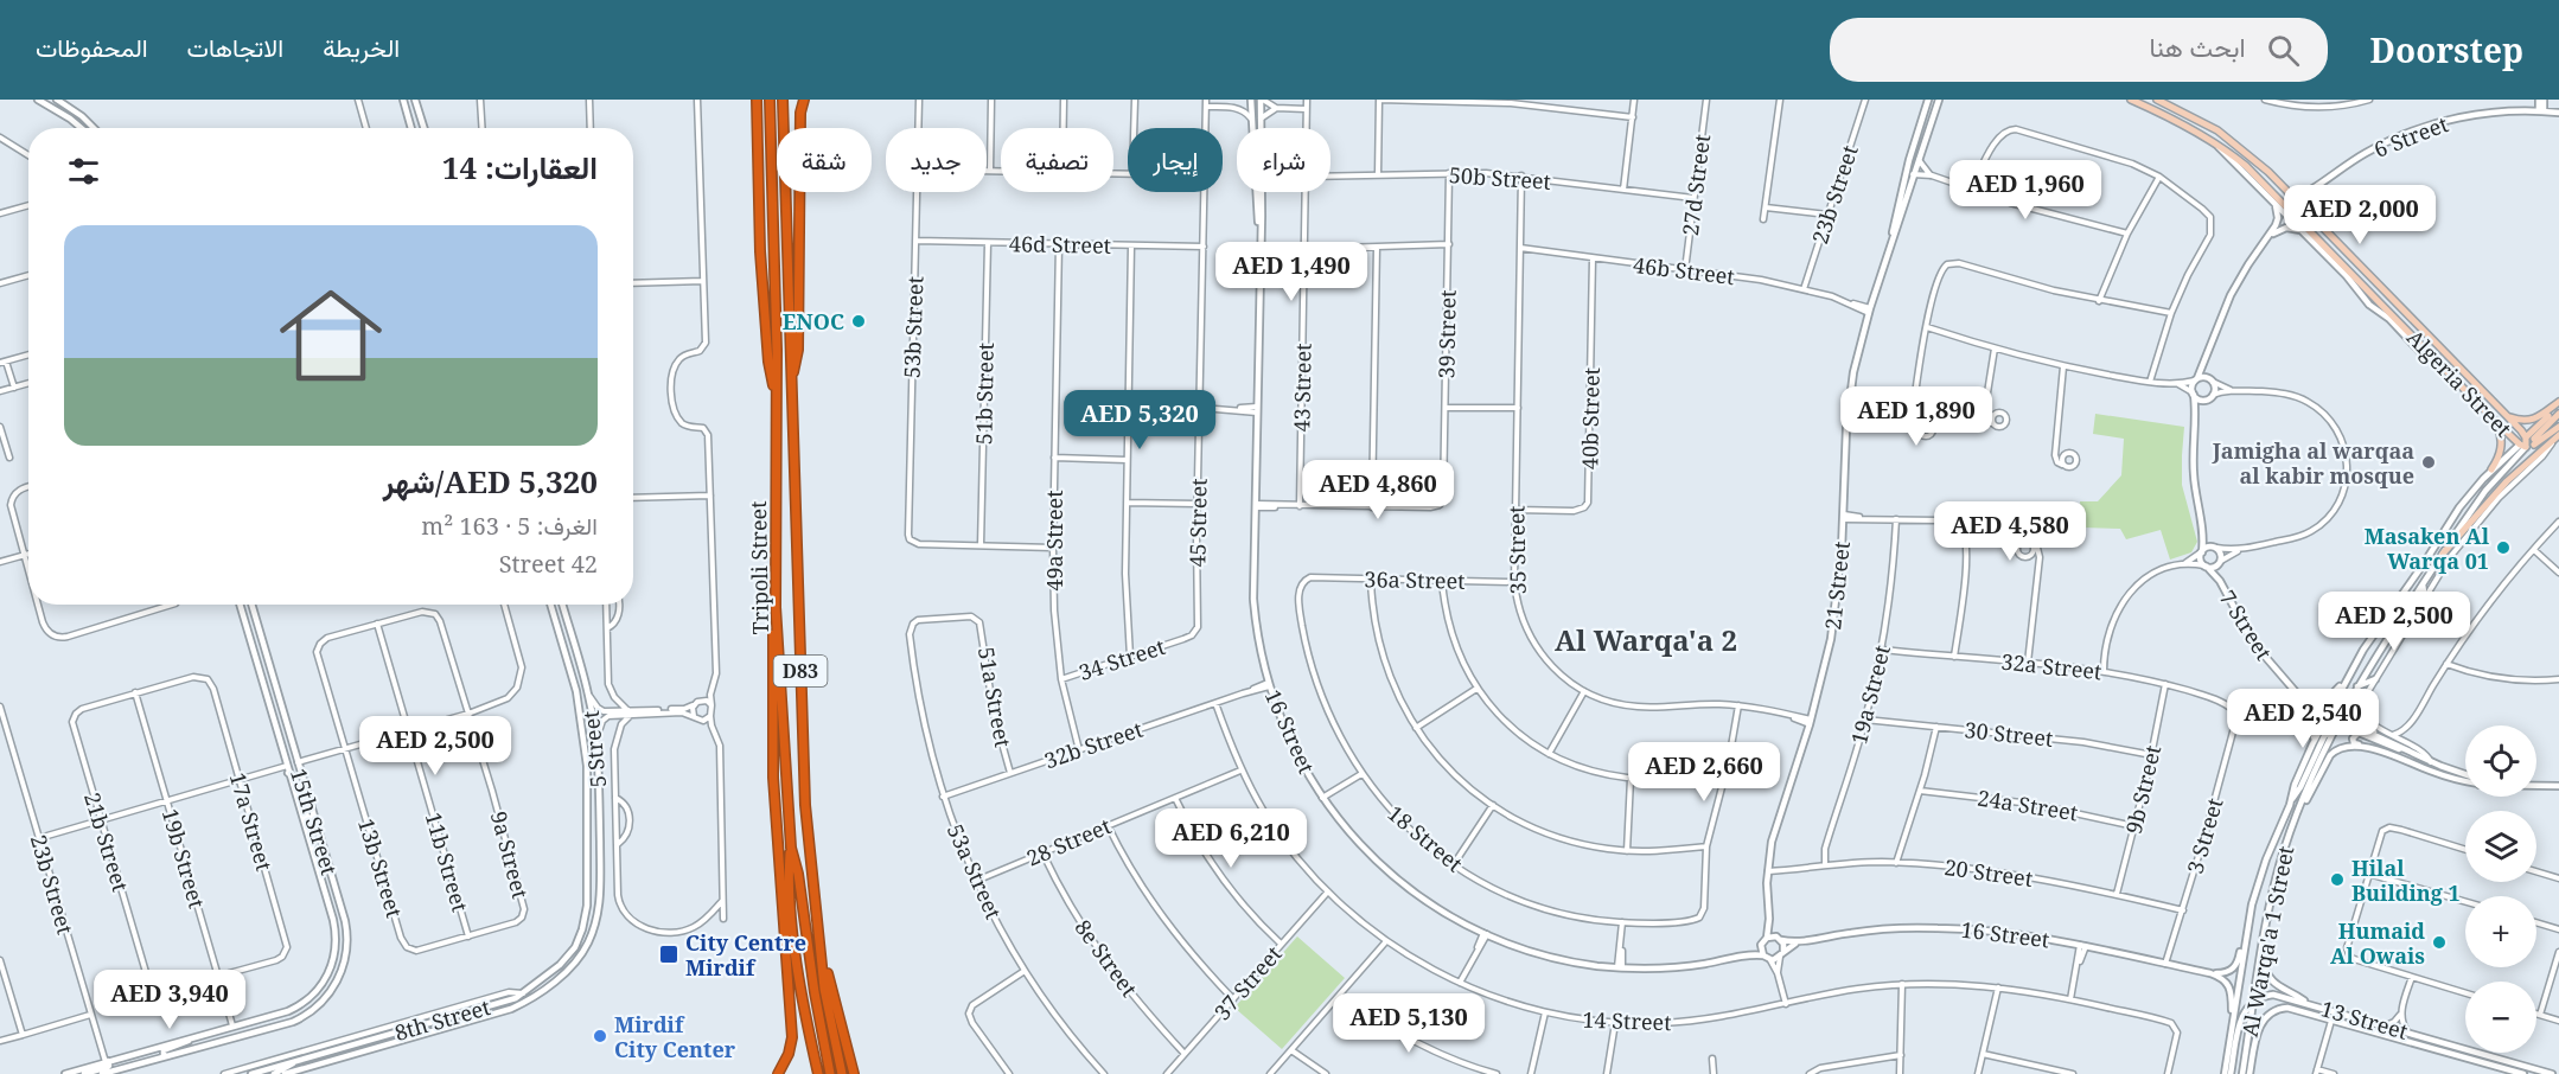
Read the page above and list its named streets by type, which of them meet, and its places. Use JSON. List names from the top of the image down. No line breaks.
{"streets":{"highway":["Tripoli Street","D83"],"main road":["Algeria Street","Al Warqa'a 1 Street"],"street":["6 Street","50b Street","27d Street","23b Street","46d Street","46b Street","53b Street","39 Street","43 Street","51b Street","40b Street","45 Street","49a Street","35 Street","36a Street","21 Street","7 Street","34 Street","32a Street","19a Street","51a Street","16 Street","30 Street","32b Street","5 Street","9b Street","24a Street","17a Street","15th Street","3 Street","18 Street","21b Street","28 Street","9a Street","19b Street","11b Street","13b Street","53a Street","20 Street","8e Street","37 Street","8th Street","13 Street","14 Street"]},"crossings":[["6 Street","Algeria Street"],["50b Street","27d Street"],["50b Street","39 Street"],["50b Street","35 Street"],["27d Street","46b Street"],["23b Street","46b Street"],["23b Street","15th Street"],["46d Street","53b Street"],["46d Street","51b Street"],["46d Street","45 Street"],["46d Street","49a Street"],["46b Street","40b Street"],["46b Street","35 Street"],["46b Street","21 Street"],["53b Street","51b Street"],["Algeria Street","Al Warqa'a 1 Street"],["40b Street","35 Street"],["45 Street","34 Street"],["49a Street","34 Street"],["49a Street","32b Street"],["35 Street","36a Street"],["35 Street","21 Street"],["36a Street","18 Street"],["21 Street","16 Street"],["21 Street","20 Street"],["7 Street","Al Warqa'a 1 Street"],["32a Street","19a Street"],["32a Street","9b Street"],["32a Street","3 Street"],["19a Street","30 Street"],["19a Street","20 Street"],["51a Street","32b Street"],["51a Street","53a Street"],["16 Street","32b Street"],["16 Street","3 Street"],["30 Street","9b Street"],["32b Street","53a Street"],["32b Street","14 Street"],["5 Street","8th Street"],["9b Street","24a Street"],["9b Street","20 Street"],["17a Street","21b Street"],["17a Street","19b Street"],["15th Street","19b Street"],["3 Street","20 Street"],["21b Street","19b Street"],["28 Street","53a Street"],["28 Street","8e Street"],["28 Street","14 Street"],["9a Street","11b Street"],["9a Street","13b Street"],["11b Street","13b Street"],["Al Warqa'a 1 Street","13 Street"],["8e Street","37 Street"],["37 Street","14 Street"]],"districts":["Al Warqa'a 2"],"places":{"other":["ENOC","Jamigha al warqaa al kabir mosque","Masaken Al Warqa 01","Hilal Building 1","Humaid Al Owais","Mirdif City Center"],"transit":["City Centre Mirdif"]},"page":{"header":"Doorstep","search":"ابحث هنا","nav":["الخريطة","الاتجاهات","المحفوظات"],"chip":["شراء","إيجار","تصفية","جديد","شقة"],"heading":"العقارات: 14","price":["AED 1,960","AED 2,000","AED 1,490","AED 1,890","AED 5,320","AED 4,860","AED 4,580","AED 2,500","AED 2,540","AED 2,500","AED 2,660","AED 6,210","AED 3,940","AED 5,130"],"list":[{"name":"AED 5,320/شهر","note":"الغرف: 5 · 163 m² · 42 Street"}],"map_buttons":["+","−"]}}
